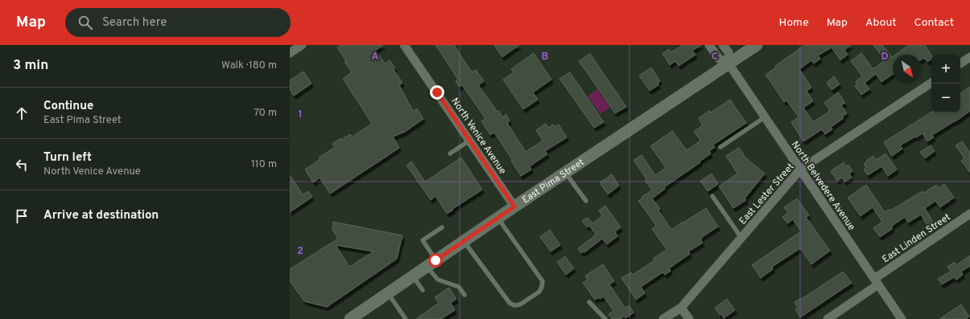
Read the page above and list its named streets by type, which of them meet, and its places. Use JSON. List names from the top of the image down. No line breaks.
{"streets":{"street":["North Venice Avenue","East Pima Street","North Belvedere Avenue","East Lester Street","East Linden Street"]},"crossings":[["North Venice Avenue","East Pima Street"],["East Pima Street","North Belvedere Avenue"],["North Belvedere Avenue","East Lester Street"],["North Belvedere Avenue","East Linden Street"]],"north":"bottom right","page":{"header":"Map","search":"Search here","nav":["Home","Map","About","Contact"],"heading":["3 min","Walk · 180 m"],"map_buttons":["+","−"],"list":[["Continue","East Pima Street","70 m"],["Turn left","North Venice Avenue","110 m"],"Arrive at destination"]},"grid":{"columns":["A","B","C","D"],"rows":["1","2"]}}
